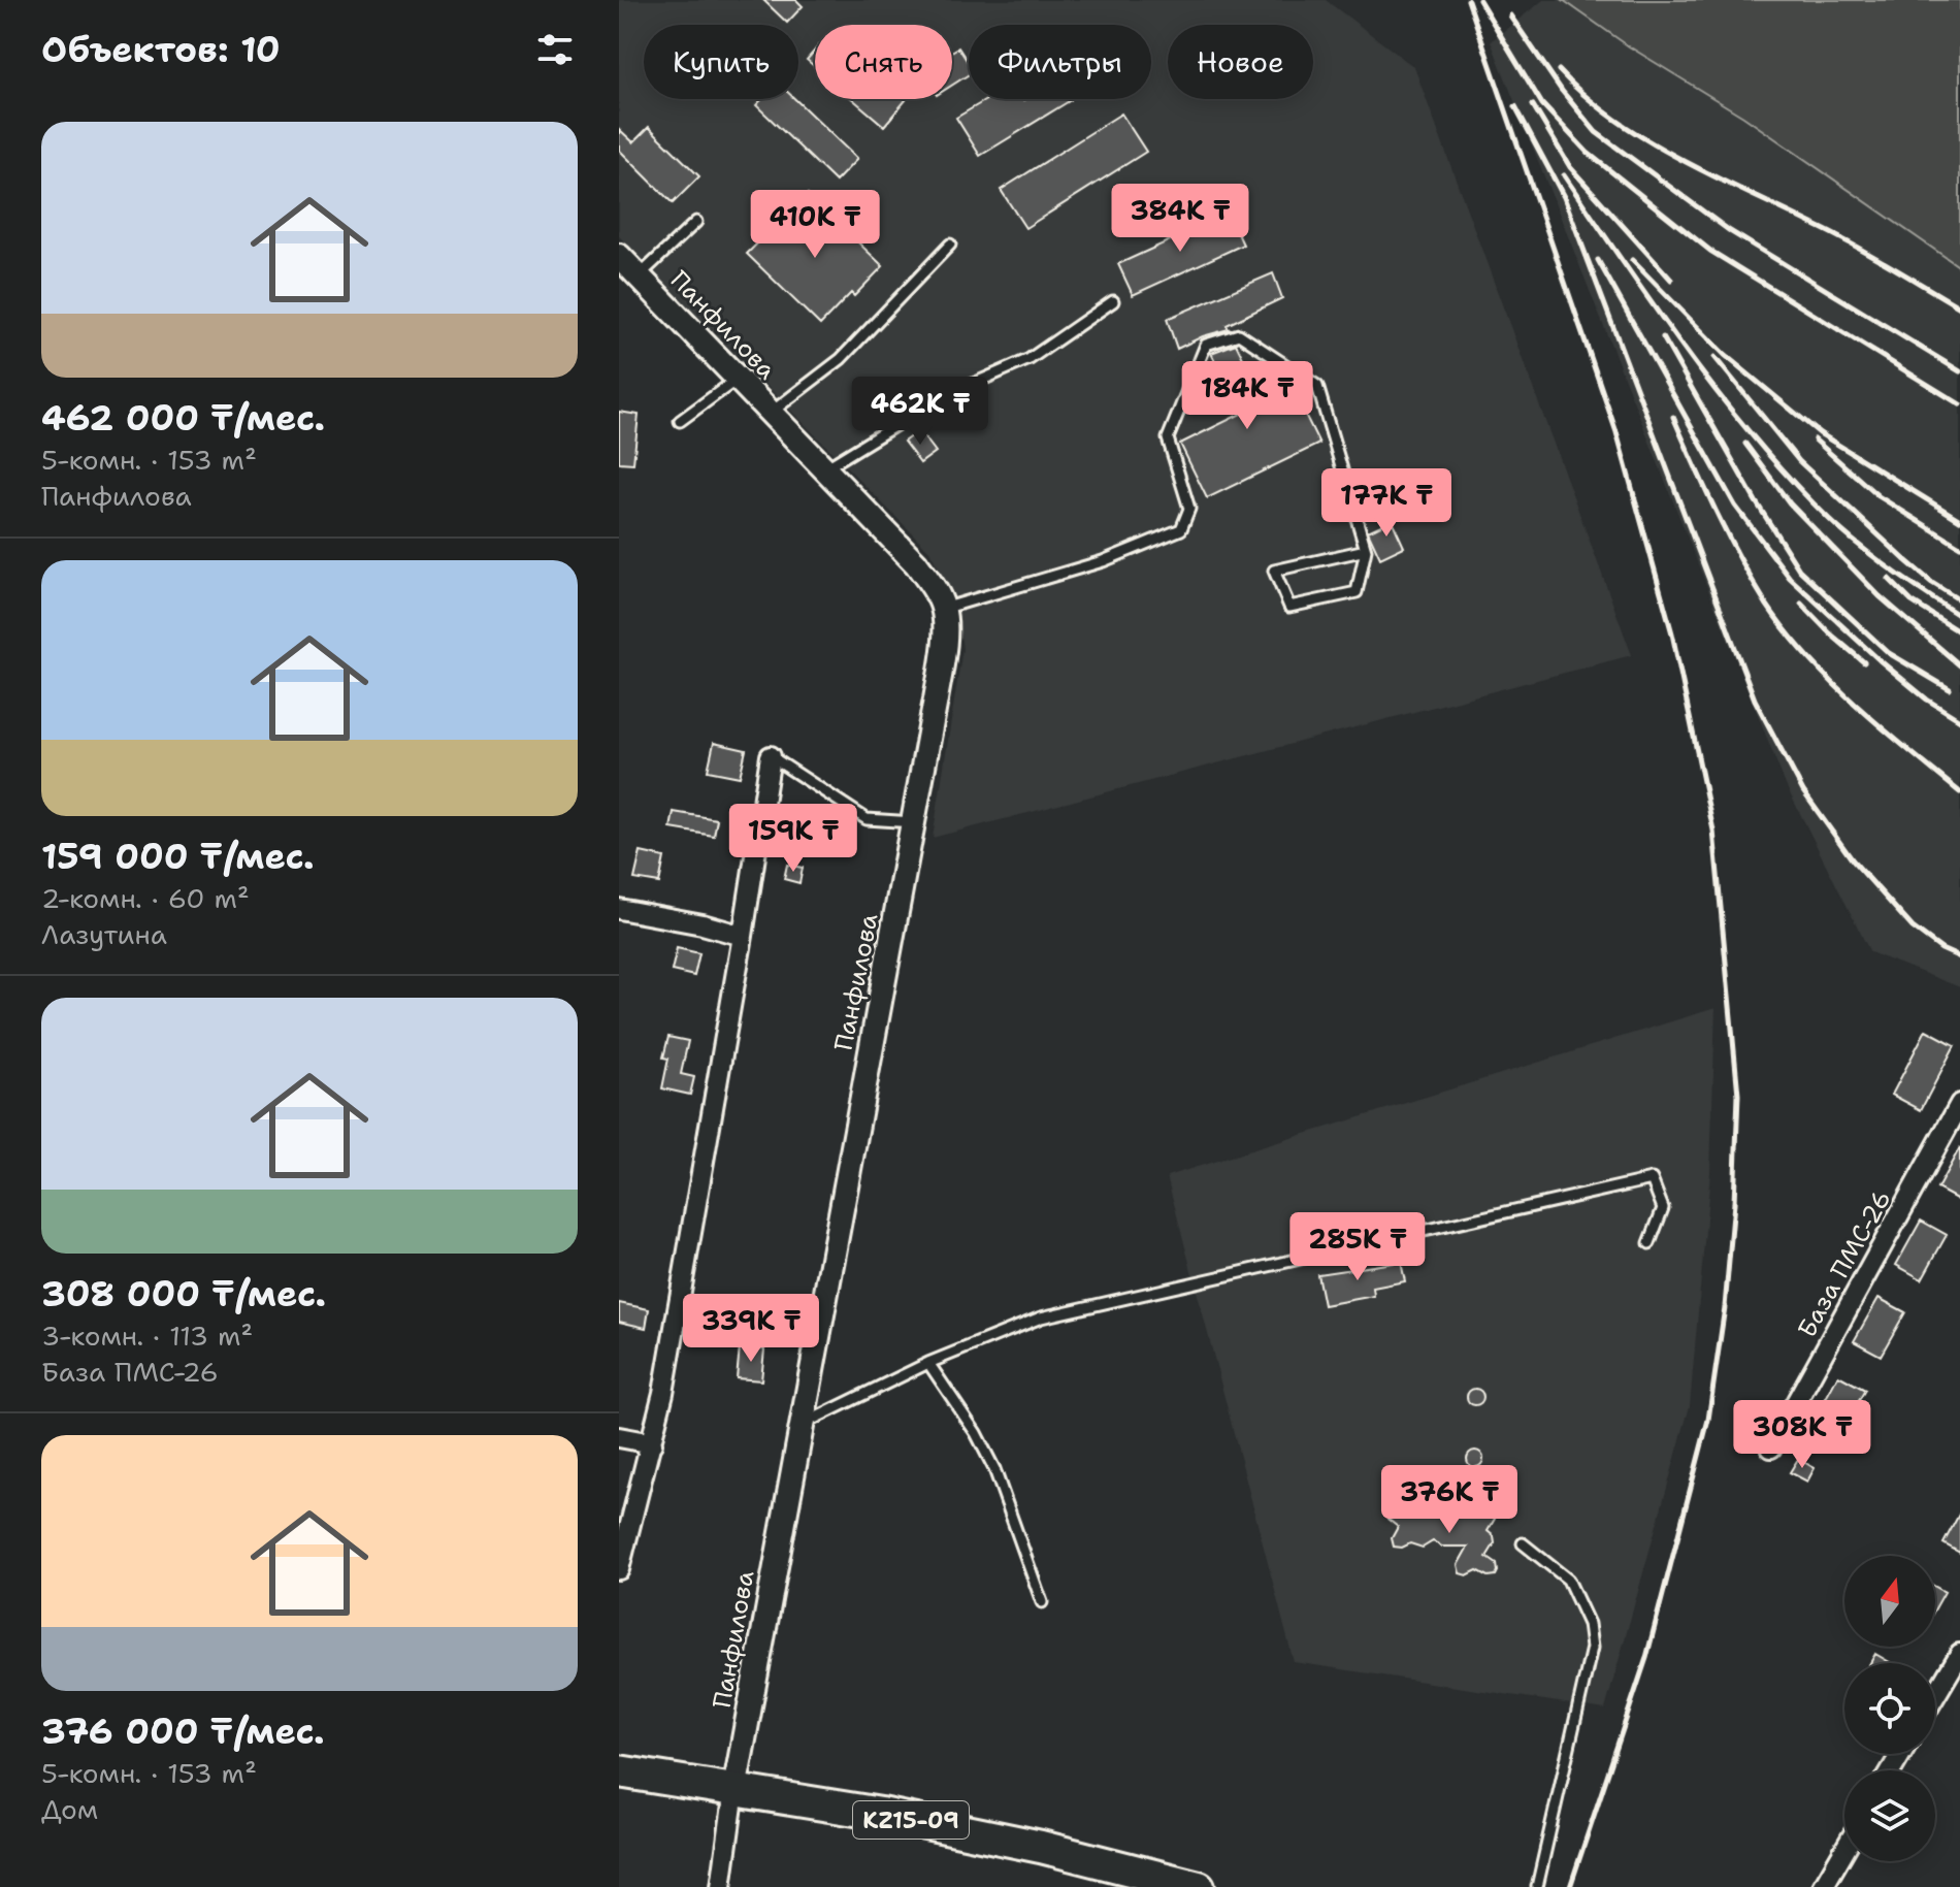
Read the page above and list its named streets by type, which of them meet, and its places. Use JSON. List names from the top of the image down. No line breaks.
{"streets":{"highway":["KZ15-09"],"street":["Панфилова","База ПМС-26"]},"crossings":[["Панфилова","KZ15-09"]],"north":"top","page":{"heading":"Объектов: 10","chip":["Купить","Снять","Фильтры","Новое"],"list":[{"name":"462 000 ₸/мес.","note":"5-комн. · 153 m² · Панфилова"},{"name":"159 000 ₸/мес.","note":"2-комн. · 60 m² · Лазутина"},{"name":"308 000 ₸/мес.","note":"3-комн. · 113 m² · База ПМС-26"},{"name":"376 000 ₸/мес.","note":"5-комн. · 153 m² · Дом"}],"price":["384K ₸","410K ₸","184K ₸","462K ₸","177K ₸","159K ₸","285K ₸","339K ₸","308K ₸","376K ₸"]}}
